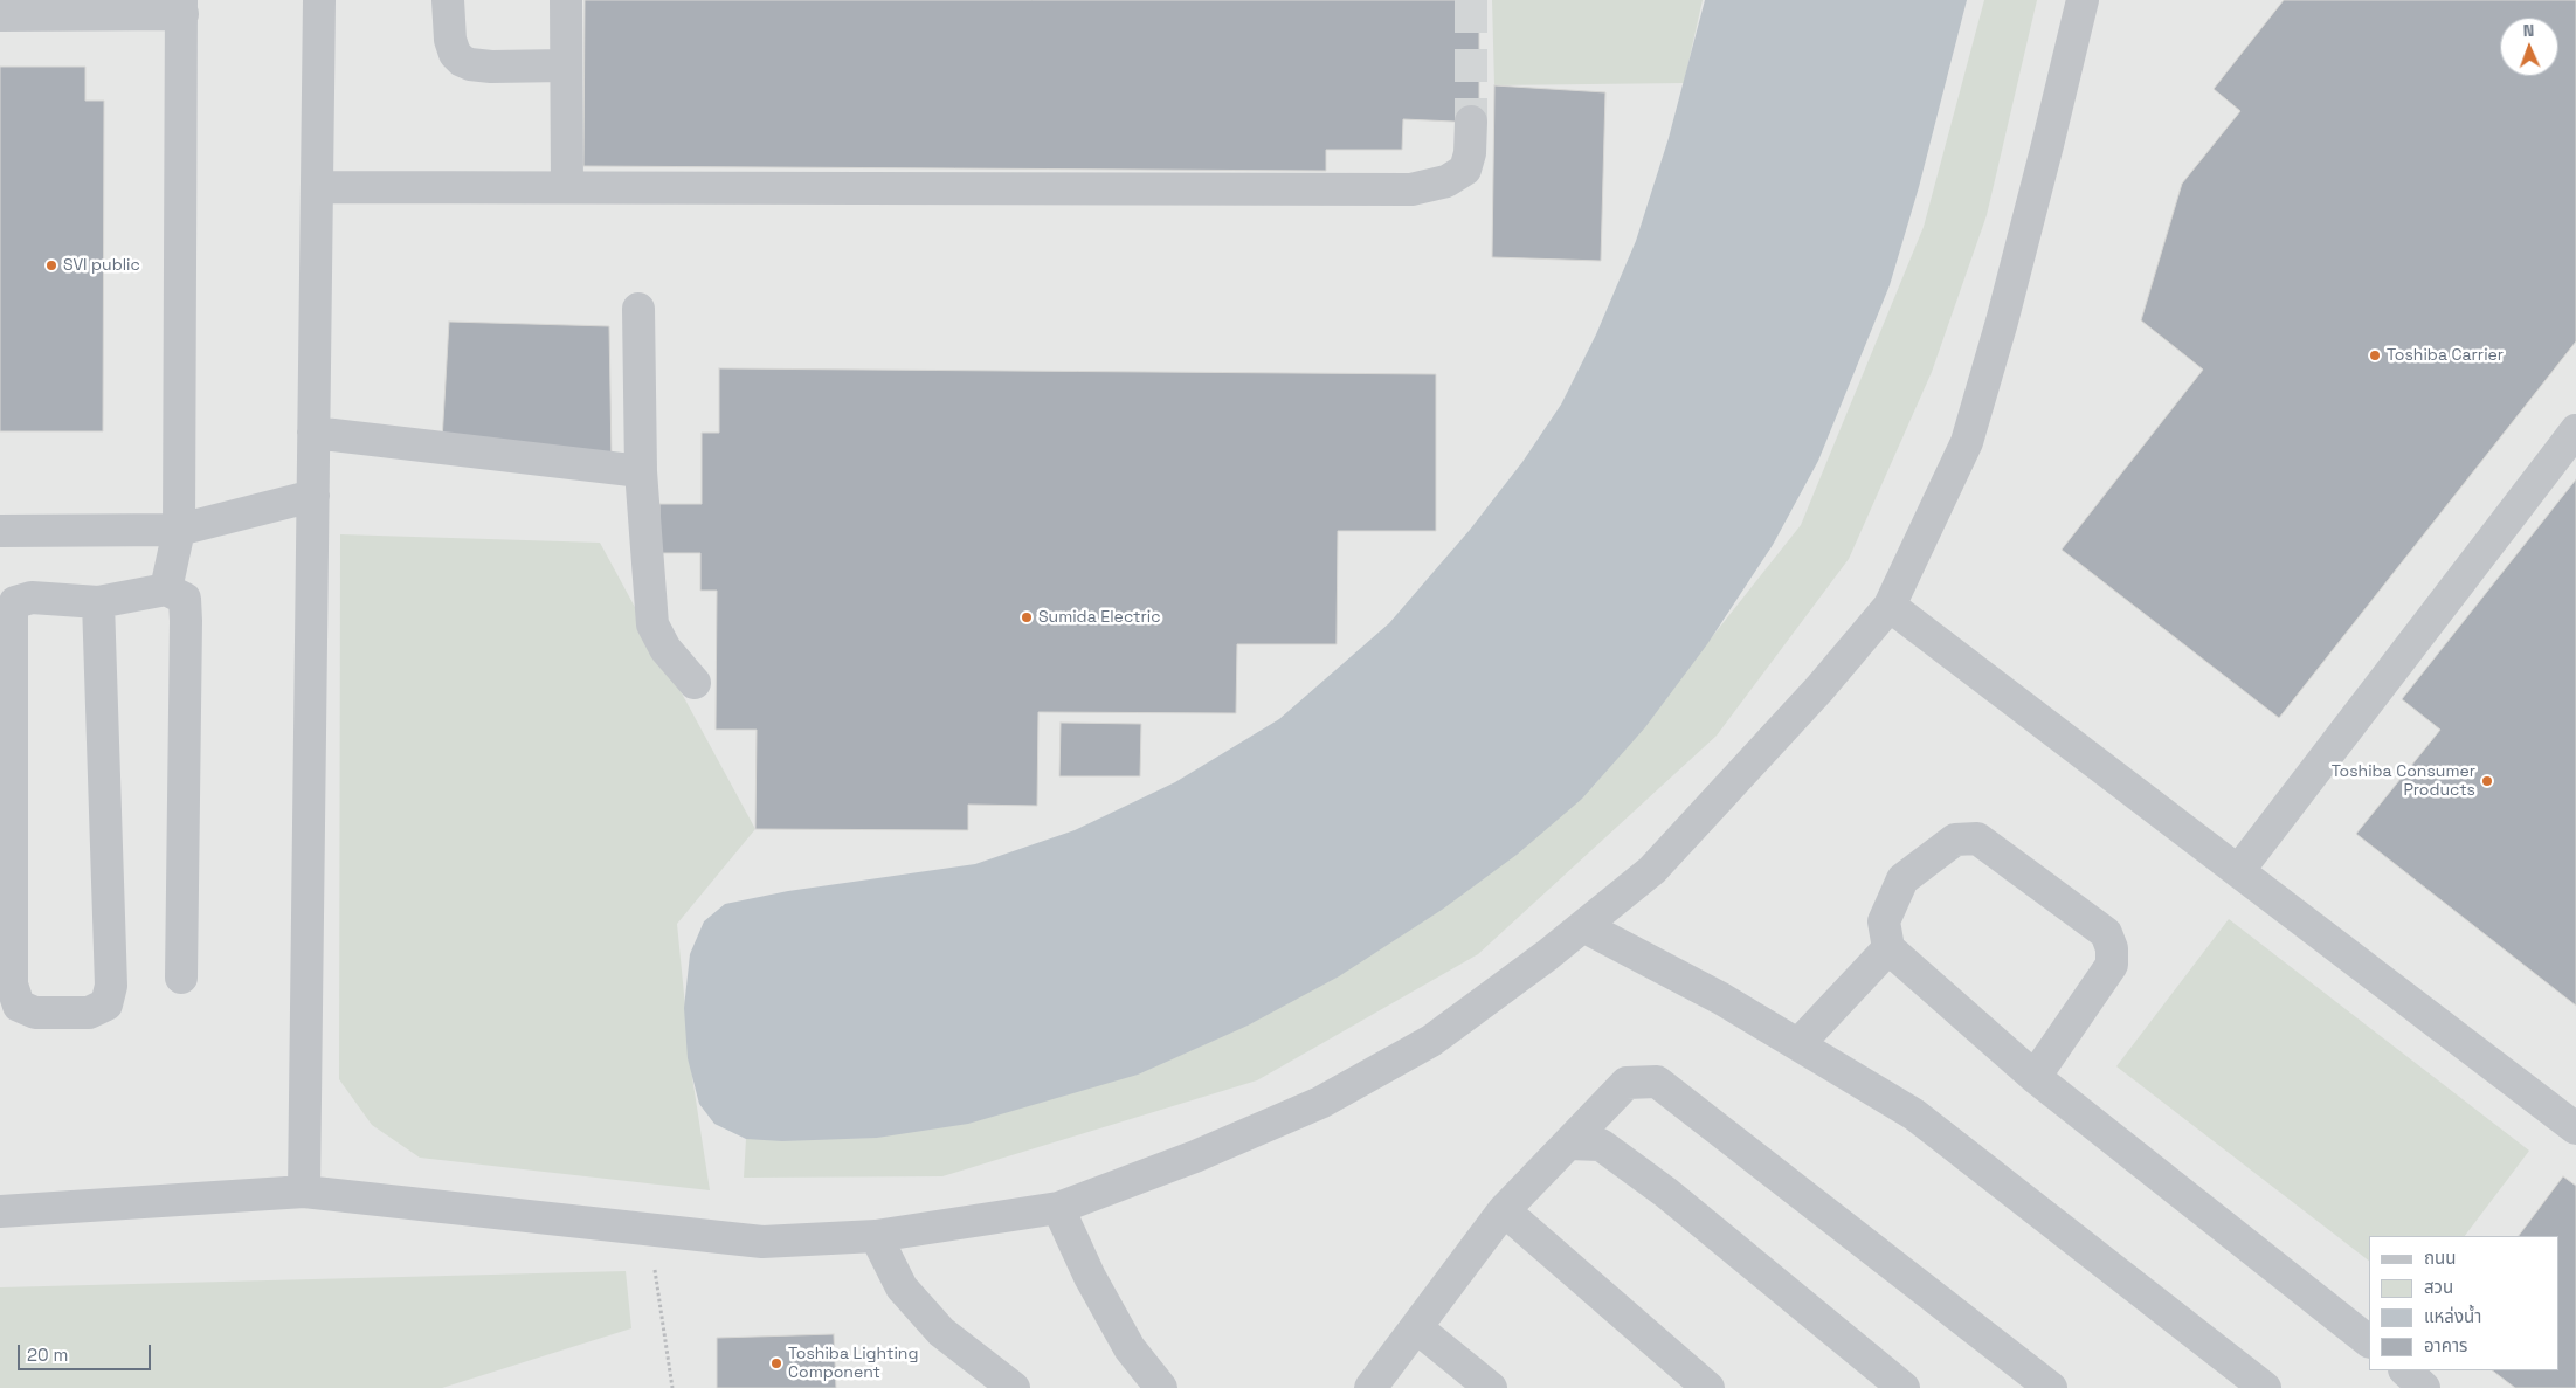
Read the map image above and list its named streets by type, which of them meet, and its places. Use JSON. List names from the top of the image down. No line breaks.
{"places":["SVI public","Toshiba Carrier","Sumida Electric","Toshiba Consumer Products","Toshiba Lighting Component"],"legend":["ถนน","สวน","แหล่งน้ำ","อาคาร"],"scale_bar":"20 m","north":"top"}
